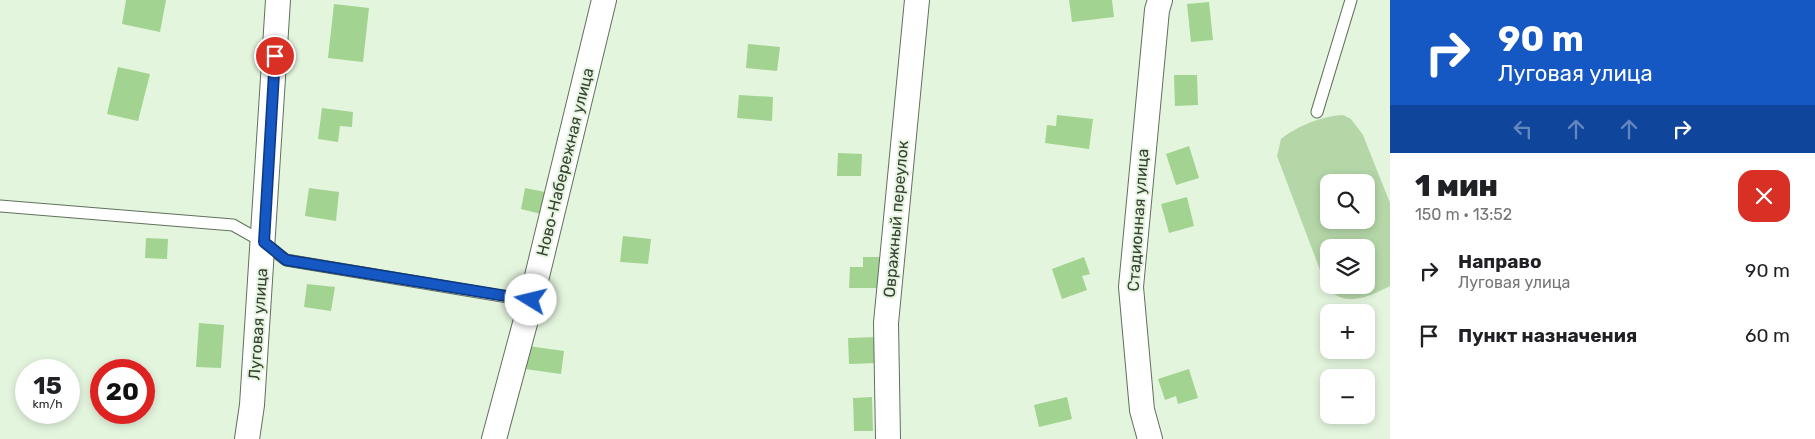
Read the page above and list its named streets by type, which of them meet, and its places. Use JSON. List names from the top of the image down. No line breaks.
{"streets":{"street":["Ново-Набережная улица","Овражный переулок","Стадионная улица","Луговая улица"]},"page":{"turn":["90 m","Луговая улица"],"heading":["1 мин","150 m · 13:52"],"map_buttons":["+","−"],"list":[{"name":"Направо","note":"Луговая улица","value":"90 m"},{"name":"Пункт назначения","value":"60 m"}],"speed":"15 km/h","limit":"20"}}
